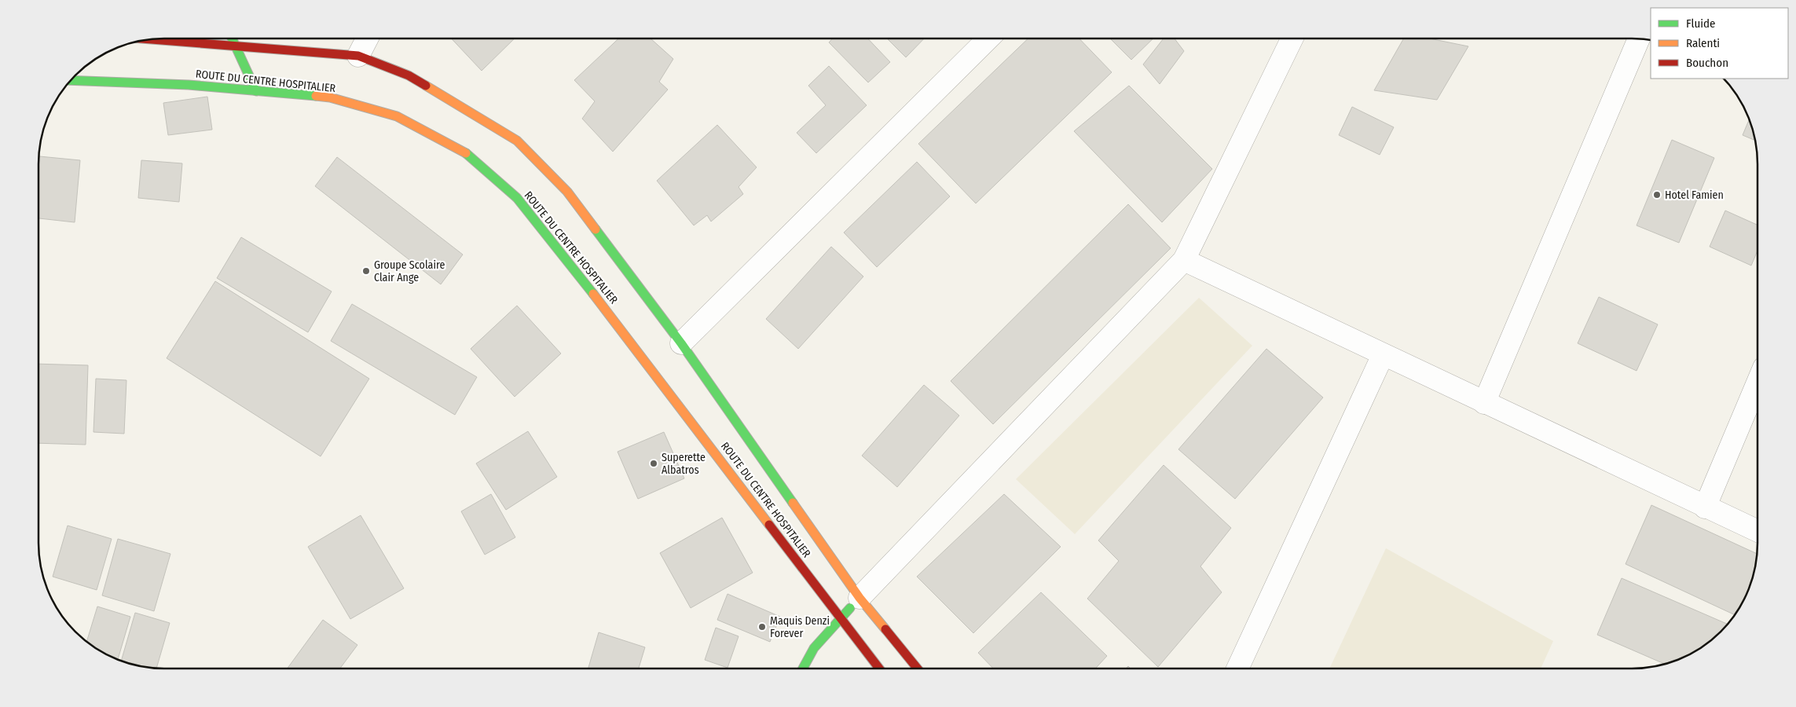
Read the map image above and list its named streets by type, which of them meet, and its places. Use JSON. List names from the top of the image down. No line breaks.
{"streets":{"street":["ROUTE DU CENTRE HOSPITALIER"]},"places":["Hotel Famien","Groupe Scolaire Clair Ange","Superette Albatros","Maquis Denzi Forever"],"legend":["Fluide","Ralenti","Bouchon"]}
